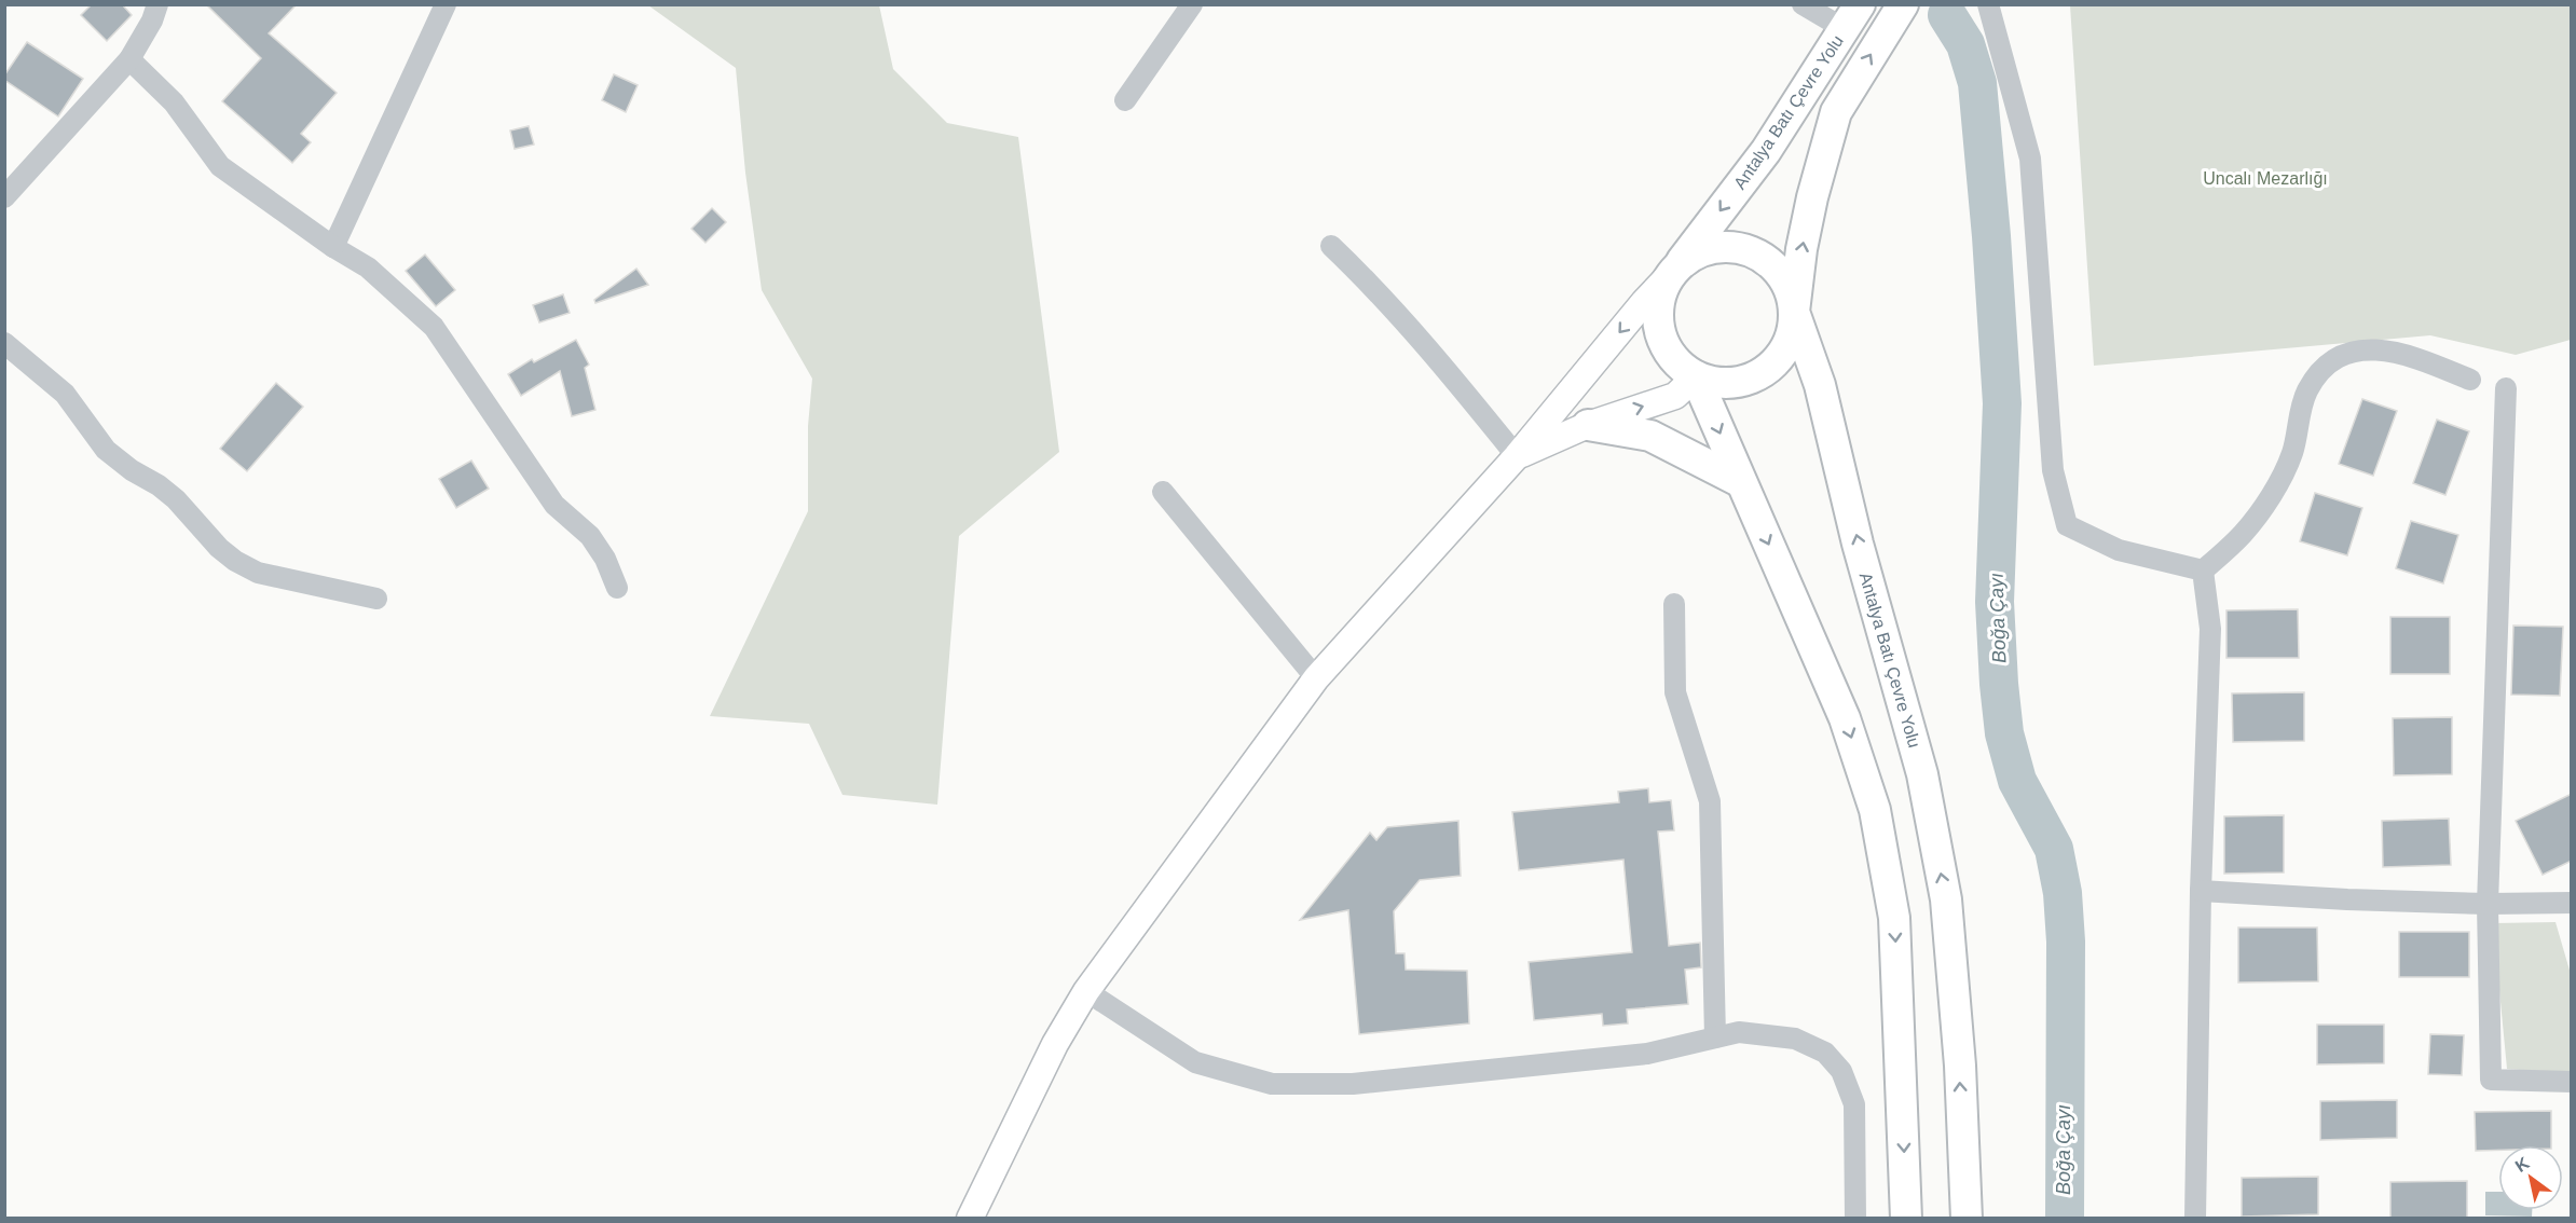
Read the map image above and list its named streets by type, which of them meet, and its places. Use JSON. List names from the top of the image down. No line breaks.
{"streets":{"highway":["Antalya Batı Çevre Yolu"]},"water":["Boğa Çayı"],"parks":["Uncalı Mezarlığı"],"north":"top left"}
